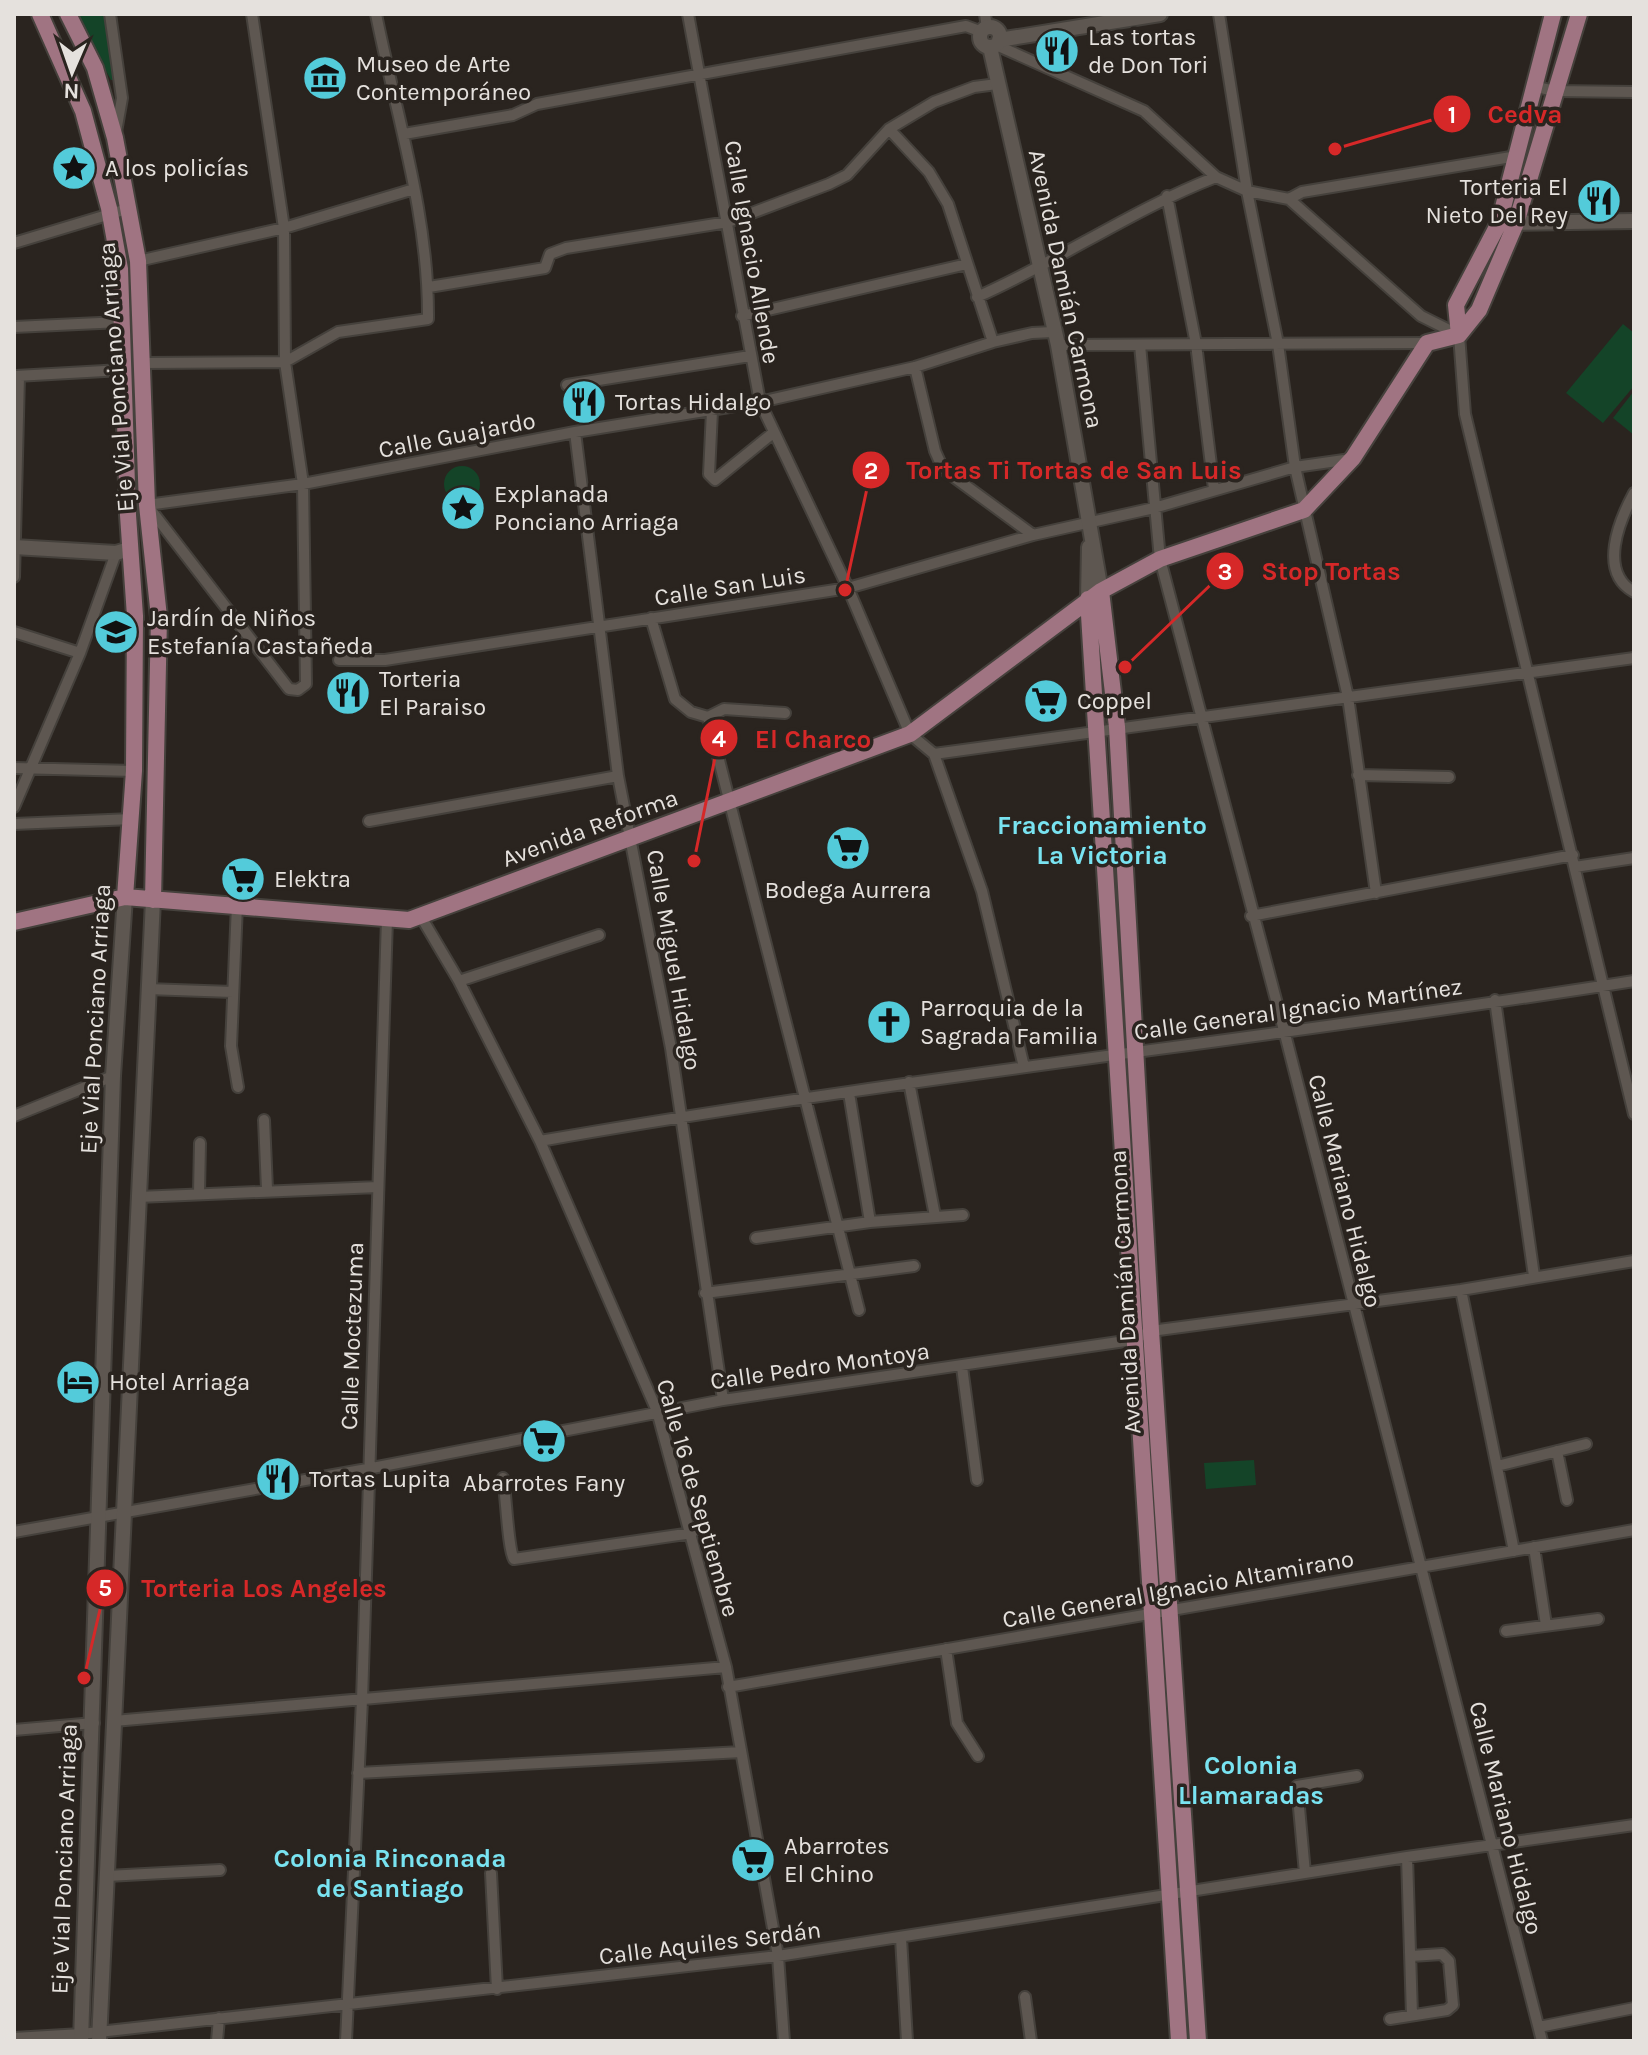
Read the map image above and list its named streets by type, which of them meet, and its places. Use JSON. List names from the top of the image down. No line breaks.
{"streets":{"main road":["Avenida Damián Carmona","Eje Vial Ponciano Arriaga","Avenida Reforma"],"street":["Calle Ignacio Allende","Calle Guajardo","Calle San Luis","Calle Miguel Hidalgo","Calle General Ignacio Martínez","Calle Mariano Hidalgo","Calle Moctezuma","Calle Pedro Montoya","Calle 16 de Septiembre","Calle General Ignacio Altamirano","Calle Aquiles Serdán"]},"crossings":[["Calle Ignacio Allende","Calle Guajardo"],["Calle Ignacio Allende","Calle San Luis"],["Calle Ignacio Allende","Avenida Reforma"],["Avenida Damián Carmona","Calle Guajardo"],["Avenida Damián Carmona","Calle San Luis"],["Avenida Damián Carmona","Avenida Reforma"],["Avenida Damián Carmona","Calle General Ignacio Martínez"],["Avenida Damián Carmona","Calle Pedro Montoya"],["Avenida Damián Carmona","Calle General Ignacio Altamirano"],["Avenida Damián Carmona","Calle Aquiles Serdán"],["Eje Vial Ponciano Arriaga","Calle Guajardo"],["Eje Vial Ponciano Arriaga","Avenida Reforma"],["Eje Vial Ponciano Arriaga","Calle Pedro Montoya"],["Eje Vial Ponciano Arriaga","Calle Aquiles Serdán"],["Calle Guajardo","Avenida Reforma"],["Calle Guajardo","Calle Miguel Hidalgo"],["Calle Guajardo","Calle Mariano Hidalgo"],["Calle San Luis","Avenida Reforma"],["Calle San Luis","Calle Miguel Hidalgo"],["Calle San Luis","Calle Mariano Hidalgo"],["Avenida Reforma","Calle Miguel Hidalgo"],["Avenida Reforma","Calle Mariano Hidalgo"],["Avenida Reforma","Calle Moctezuma"],["Avenida Reforma","Calle 16 de Septiembre"],["Calle Miguel Hidalgo","Calle General Ignacio Martínez"],["Calle Miguel Hidalgo","Calle Pedro Montoya"],["Calle General Ignacio Martínez","Calle Mariano Hidalgo"],["Calle General Ignacio Martínez","Calle 16 de Septiembre"],["Calle Mariano Hidalgo","Calle Pedro Montoya"],["Calle Mariano Hidalgo","Calle General Ignacio Altamirano"],["Calle Mariano Hidalgo","Calle Aquiles Serdán"],["Calle Moctezuma","Calle Pedro Montoya"],["Calle Moctezuma","Calle Aquiles Serdán"],["Calle Pedro Montoya","Calle 16 de Septiembre"],["Calle 16 de Septiembre","Calle General Ignacio Altamirano"],["Calle 16 de Septiembre","Calle Aquiles Serdán"]],"districts":["Fraccionamiento La Victoria","Colonia Llamaradas","Colonia Rinconada de Santiago"],"places":{"restaurant":["Las tortas de Don Tori","Torteria El Nieto Del Rey","Tortas Hidalgo","Torteria El Paraiso","Tortas Lupita"],"museum":["Museo de Arte Contemporáneo"],"other":["Cedva","Tortas Ti Tortas de San Luis","Stop Tortas","El Charco","Torteria Los Angeles"],"place":["A los policías","Explanada Ponciano Arriaga"],"school or university":["Jardín de Niños Estefanía Castañeda"],"supermarket":["Coppel","Bodega Aurrera","Elektra","Abarrotes Fany","Abarrotes El Chino"],"church":["Parroquia de la Sagrada Familia"],"hotel":["Hotel Arriaga"]},"north":"bottom"}
